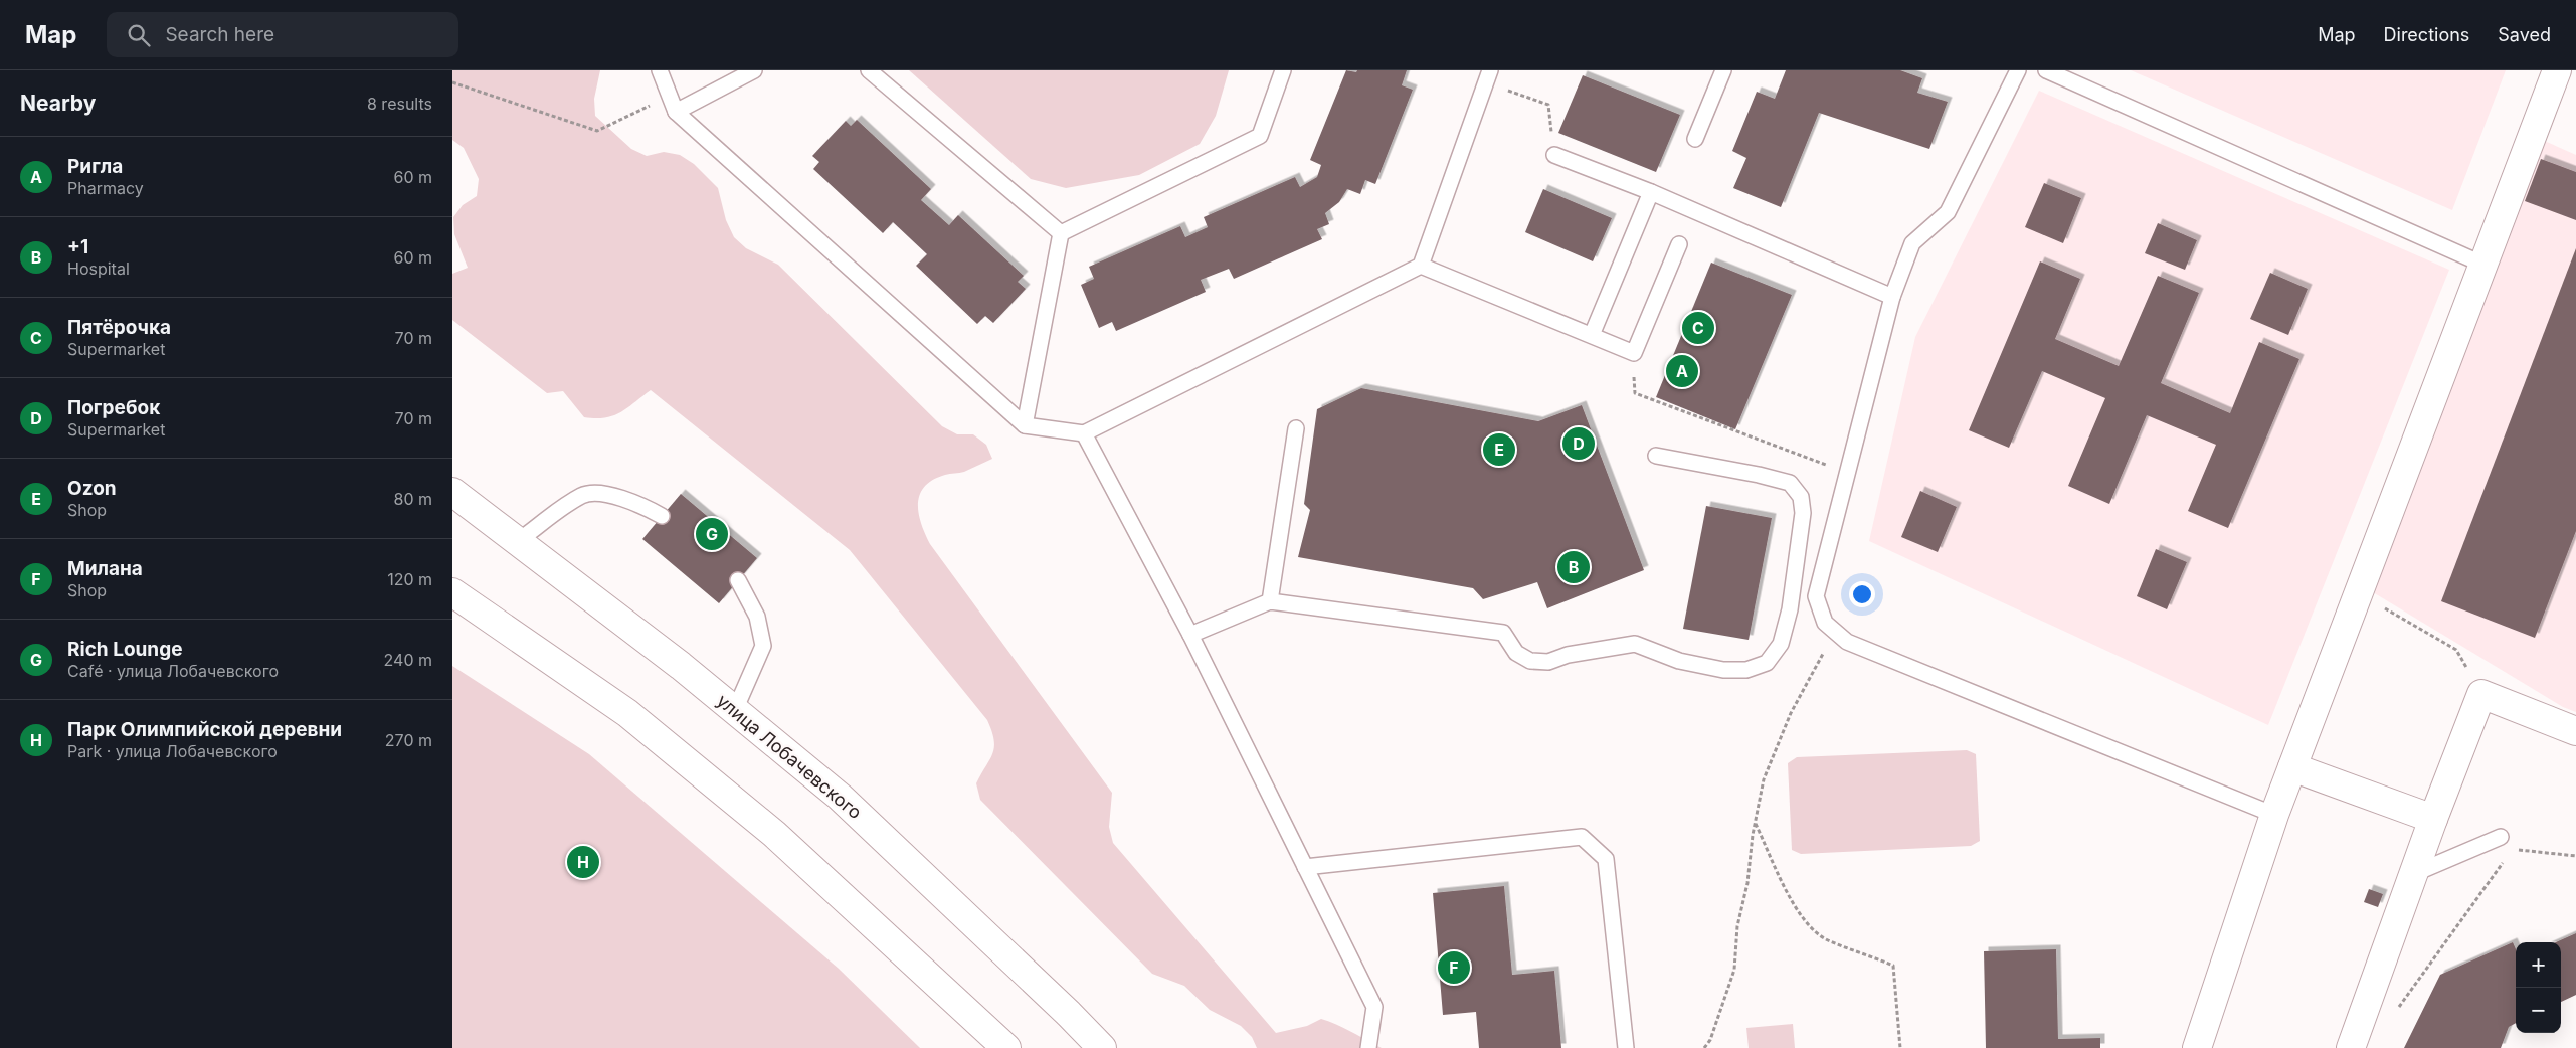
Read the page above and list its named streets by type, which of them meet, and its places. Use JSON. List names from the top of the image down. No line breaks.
{"streets":{"street":["улица Лобачевского"]},"page":{"header":"Map","search":"Search here","nav":["Map","Directions","Saved"],"heading":["Nearby","8 results"],"list":[{"mark":"A","name":"Ригла","note":"Pharmacy","value":"60 m"},{"mark":"B","name":"+1","note":"Hospital","value":"60 m"},{"mark":"C","name":"Пятёрочка","note":"Supermarket","value":"70 m"},{"mark":"D","name":"Погребок","note":"Supermarket","value":"70 m"},{"mark":"E","name":"Ozon","note":"Shop","value":"80 m"},{"mark":"F","name":"Милана","note":"Shop","value":"120 m"},{"mark":"G","name":"Rich Lounge","note":"Café · улица Лобачевского","value":"240 m"},{"mark":"H","name":"Парк Олимпийской деревни","note":"Park · улица Лобачевского","value":"270 m"}],"pins":["C","A","D","E","G","B","H","F"],"map_buttons":["+","−"]}}
